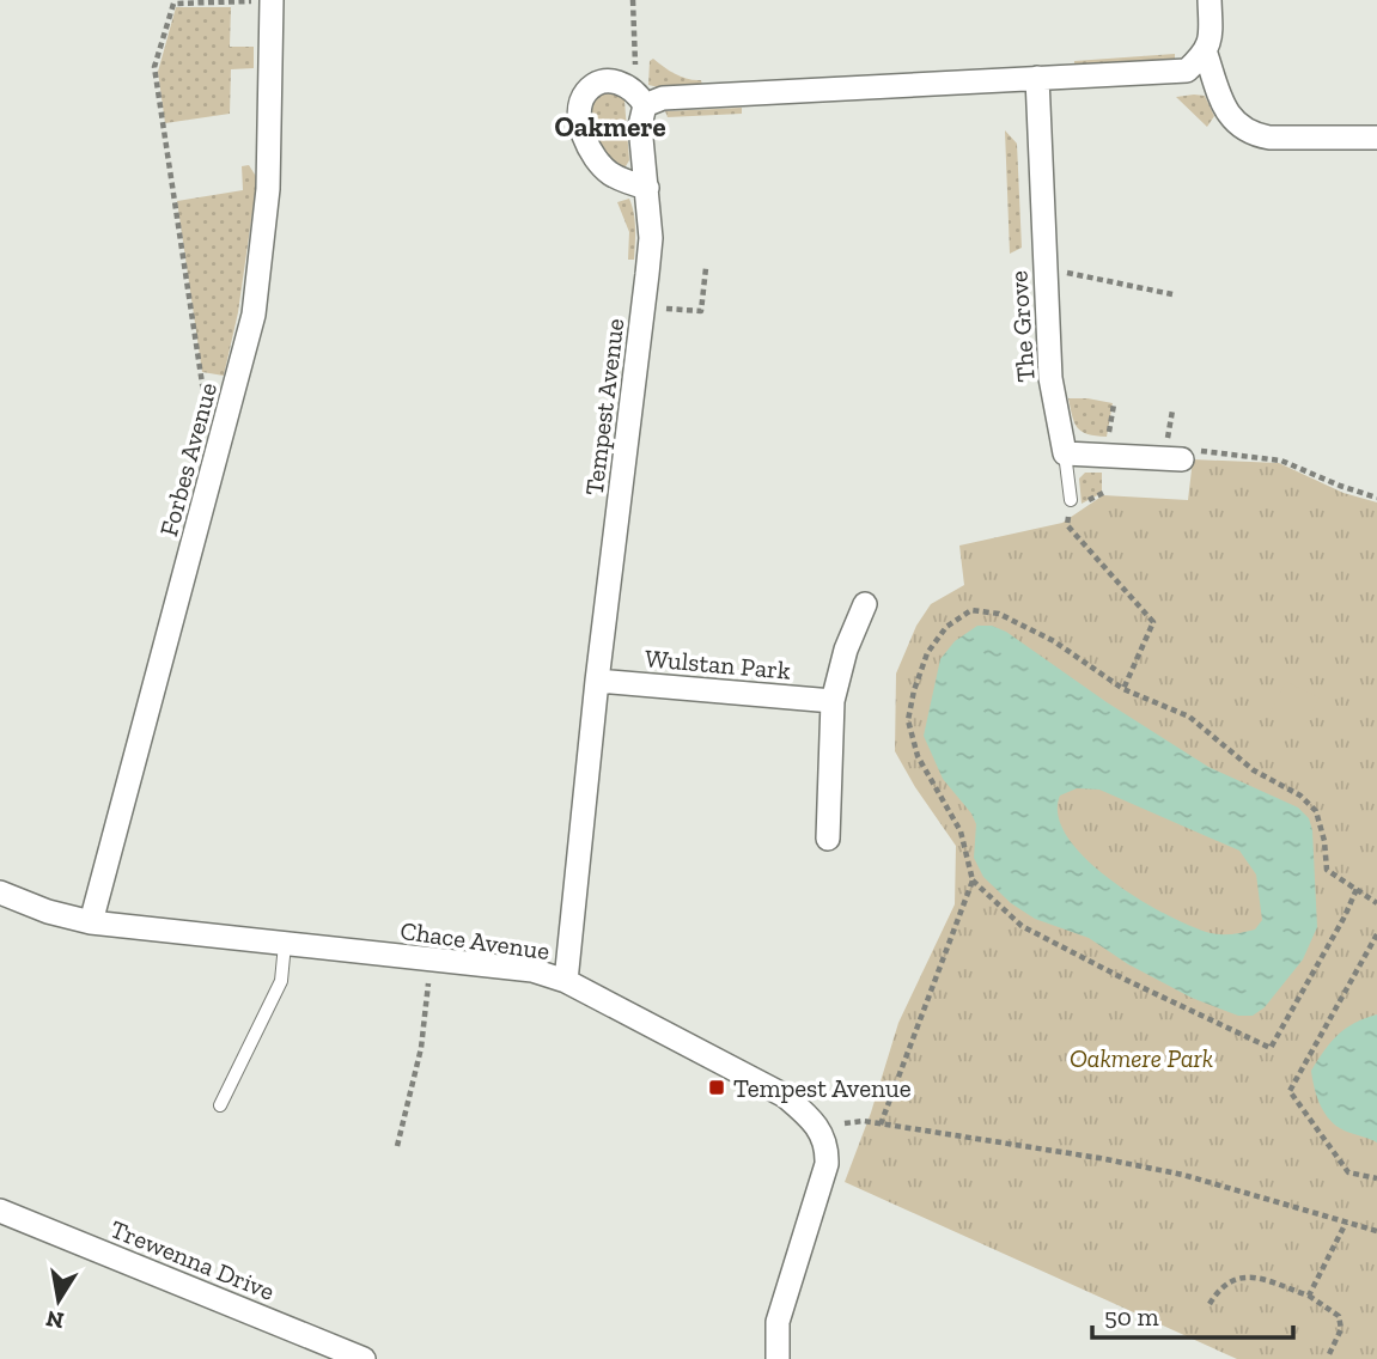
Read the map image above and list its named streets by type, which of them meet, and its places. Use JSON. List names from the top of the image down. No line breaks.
{"streets":{"street":["The Grove","Tempest Avenue","Forbes Avenue","Wulstan Park","Chace Avenue","Trewenna Drive"]},"crossings":[["Tempest Avenue","Wulstan Park"],["Tempest Avenue","Chace Avenue"],["Forbes Avenue","Chace Avenue"]],"districts":["Oakmere"],"parks":["Oakmere Park"],"places":{"transit":["Tempest Avenue"]},"scale_bar":"50 m","north":"bottom"}
